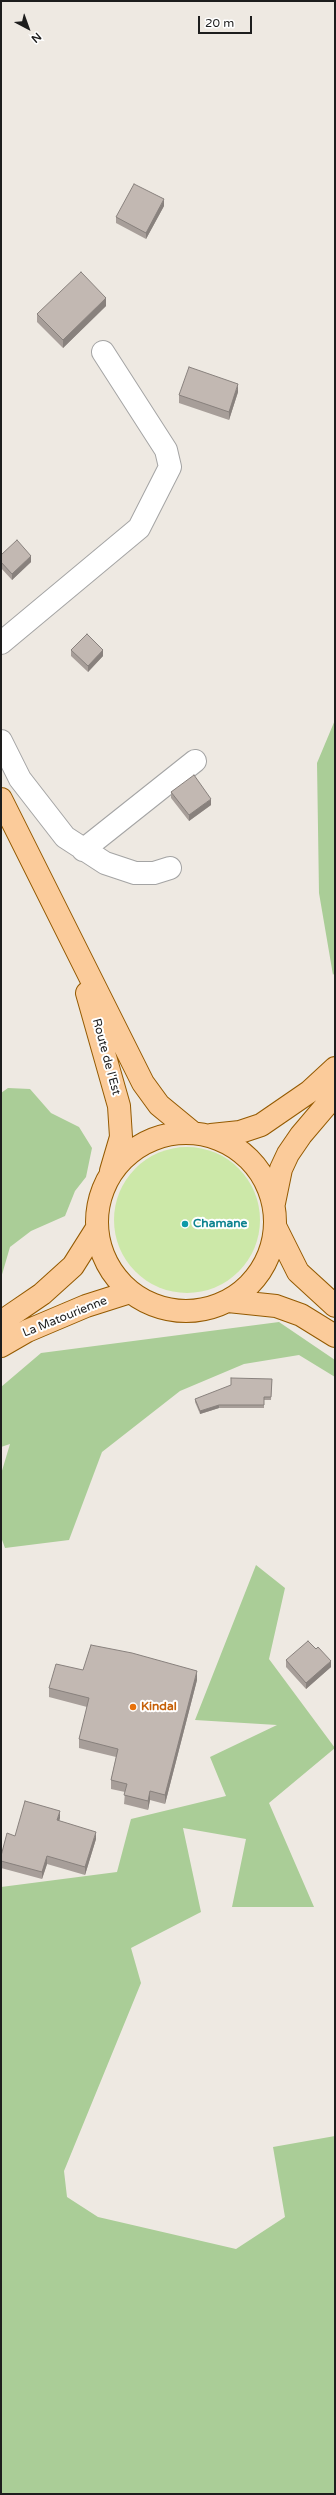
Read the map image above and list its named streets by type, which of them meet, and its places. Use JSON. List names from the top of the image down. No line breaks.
{"streets":{"main road":["Route de l'Est","La Matourienne"]},"places":["Chamane","Kindal"],"scale_bar":"20 m","north":"bottom right"}
